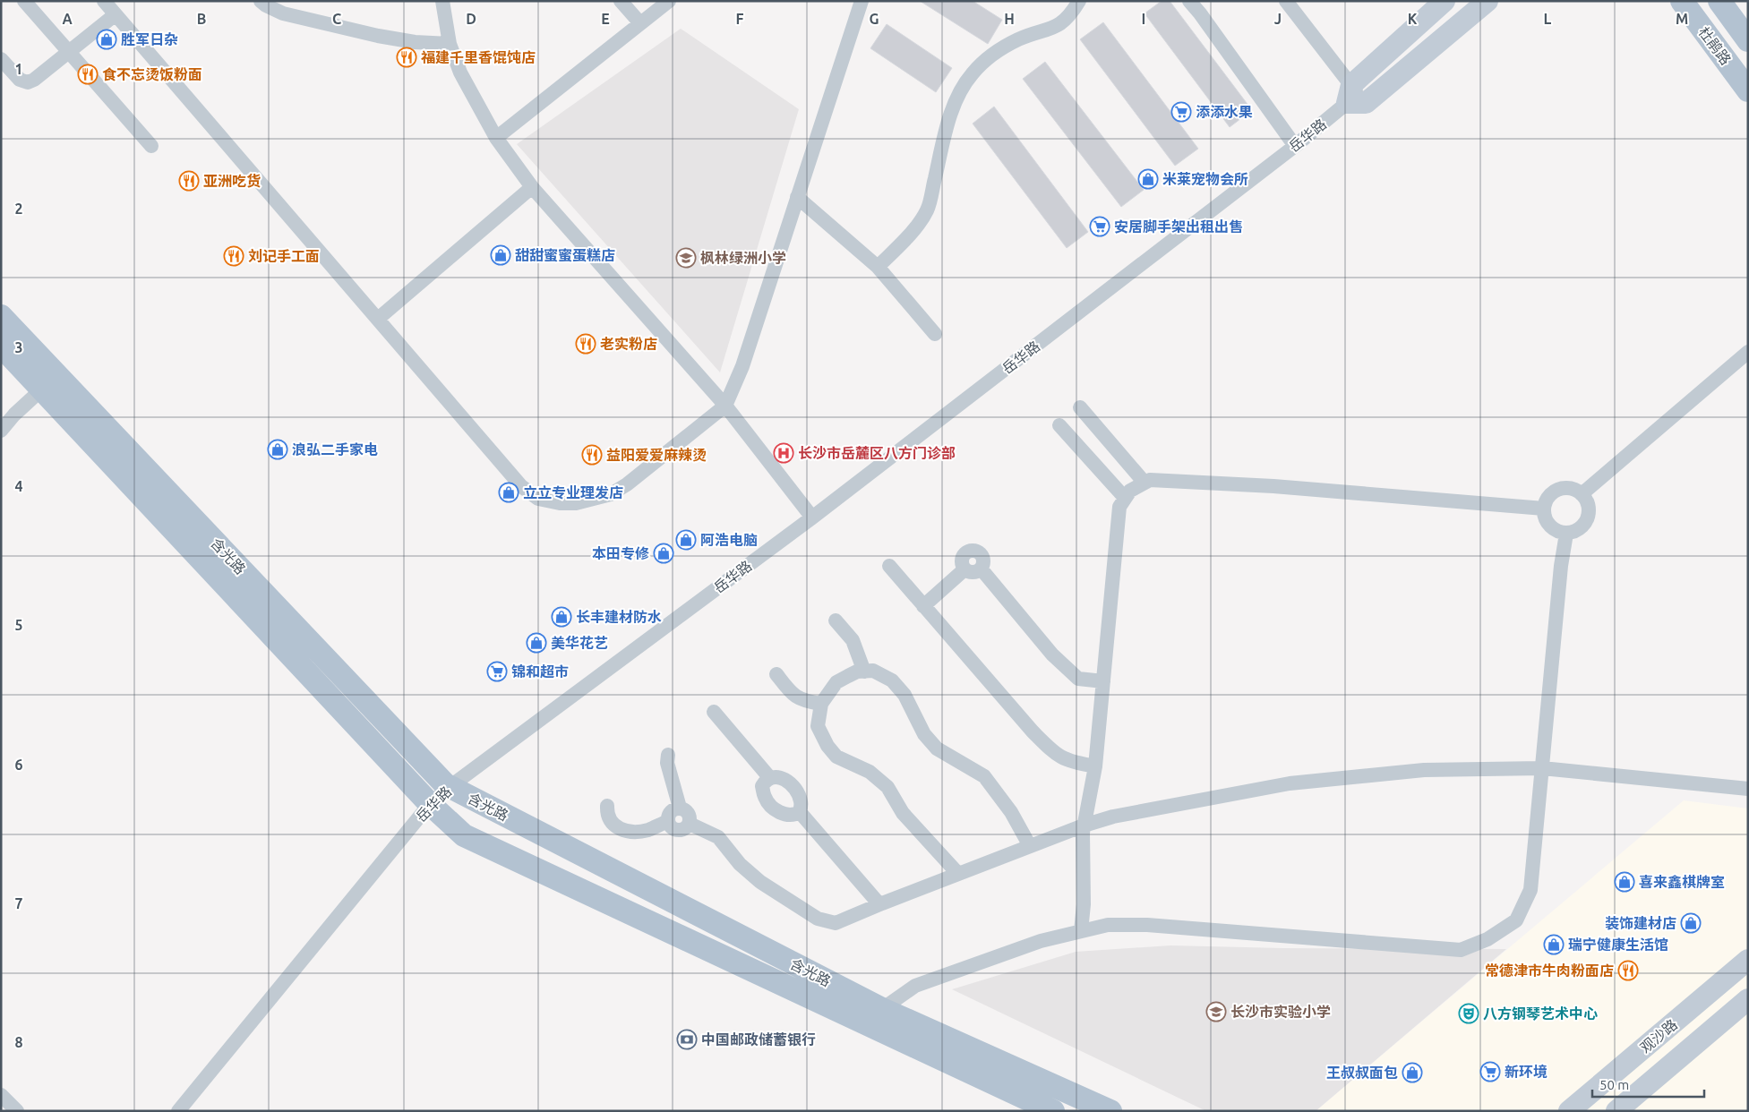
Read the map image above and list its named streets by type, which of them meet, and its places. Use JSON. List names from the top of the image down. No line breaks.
{"streets":{"main road":["杜鹃路","岳华路","含光路","观沙路"]},"crossings":[["岳华路","含光路"]],"places":{"shop":["胜军日杂","米莱宠物会所","甜甜蜜蜜蛋糕店","浪弘二手家电","立立专业理发店","阿浩电脑","本田专修","长丰建材防水","美华花艺","喜来鑫棋牌室","装饰建材店","瑞宁健康生活馆","王叔叔面包"],"restaurant":["福建千里香馄饨店","食不忘烫饭粉面","亚洲吃货","刘记手工面","老实粉店","益阳爱爱麻辣烫","常德津市牛肉粉面店"],"supermarket":["添添水果","安居脚手架出租出售","锦和超市","新环境"],"school or university":["枫林绿洲小学","长沙市实验小学"],"hospital":["长沙市岳麓区八方门诊部"],"theatre":["八方钢琴艺术中心"],"bank":["中国邮政储蓄银行"]},"scale_bar":"50 m","grid":{"columns":["A","B","C","D","E","F","G","H","I","J","K","L","M"],"rows":["1","2","3","4","5","6","7","8"]}}
